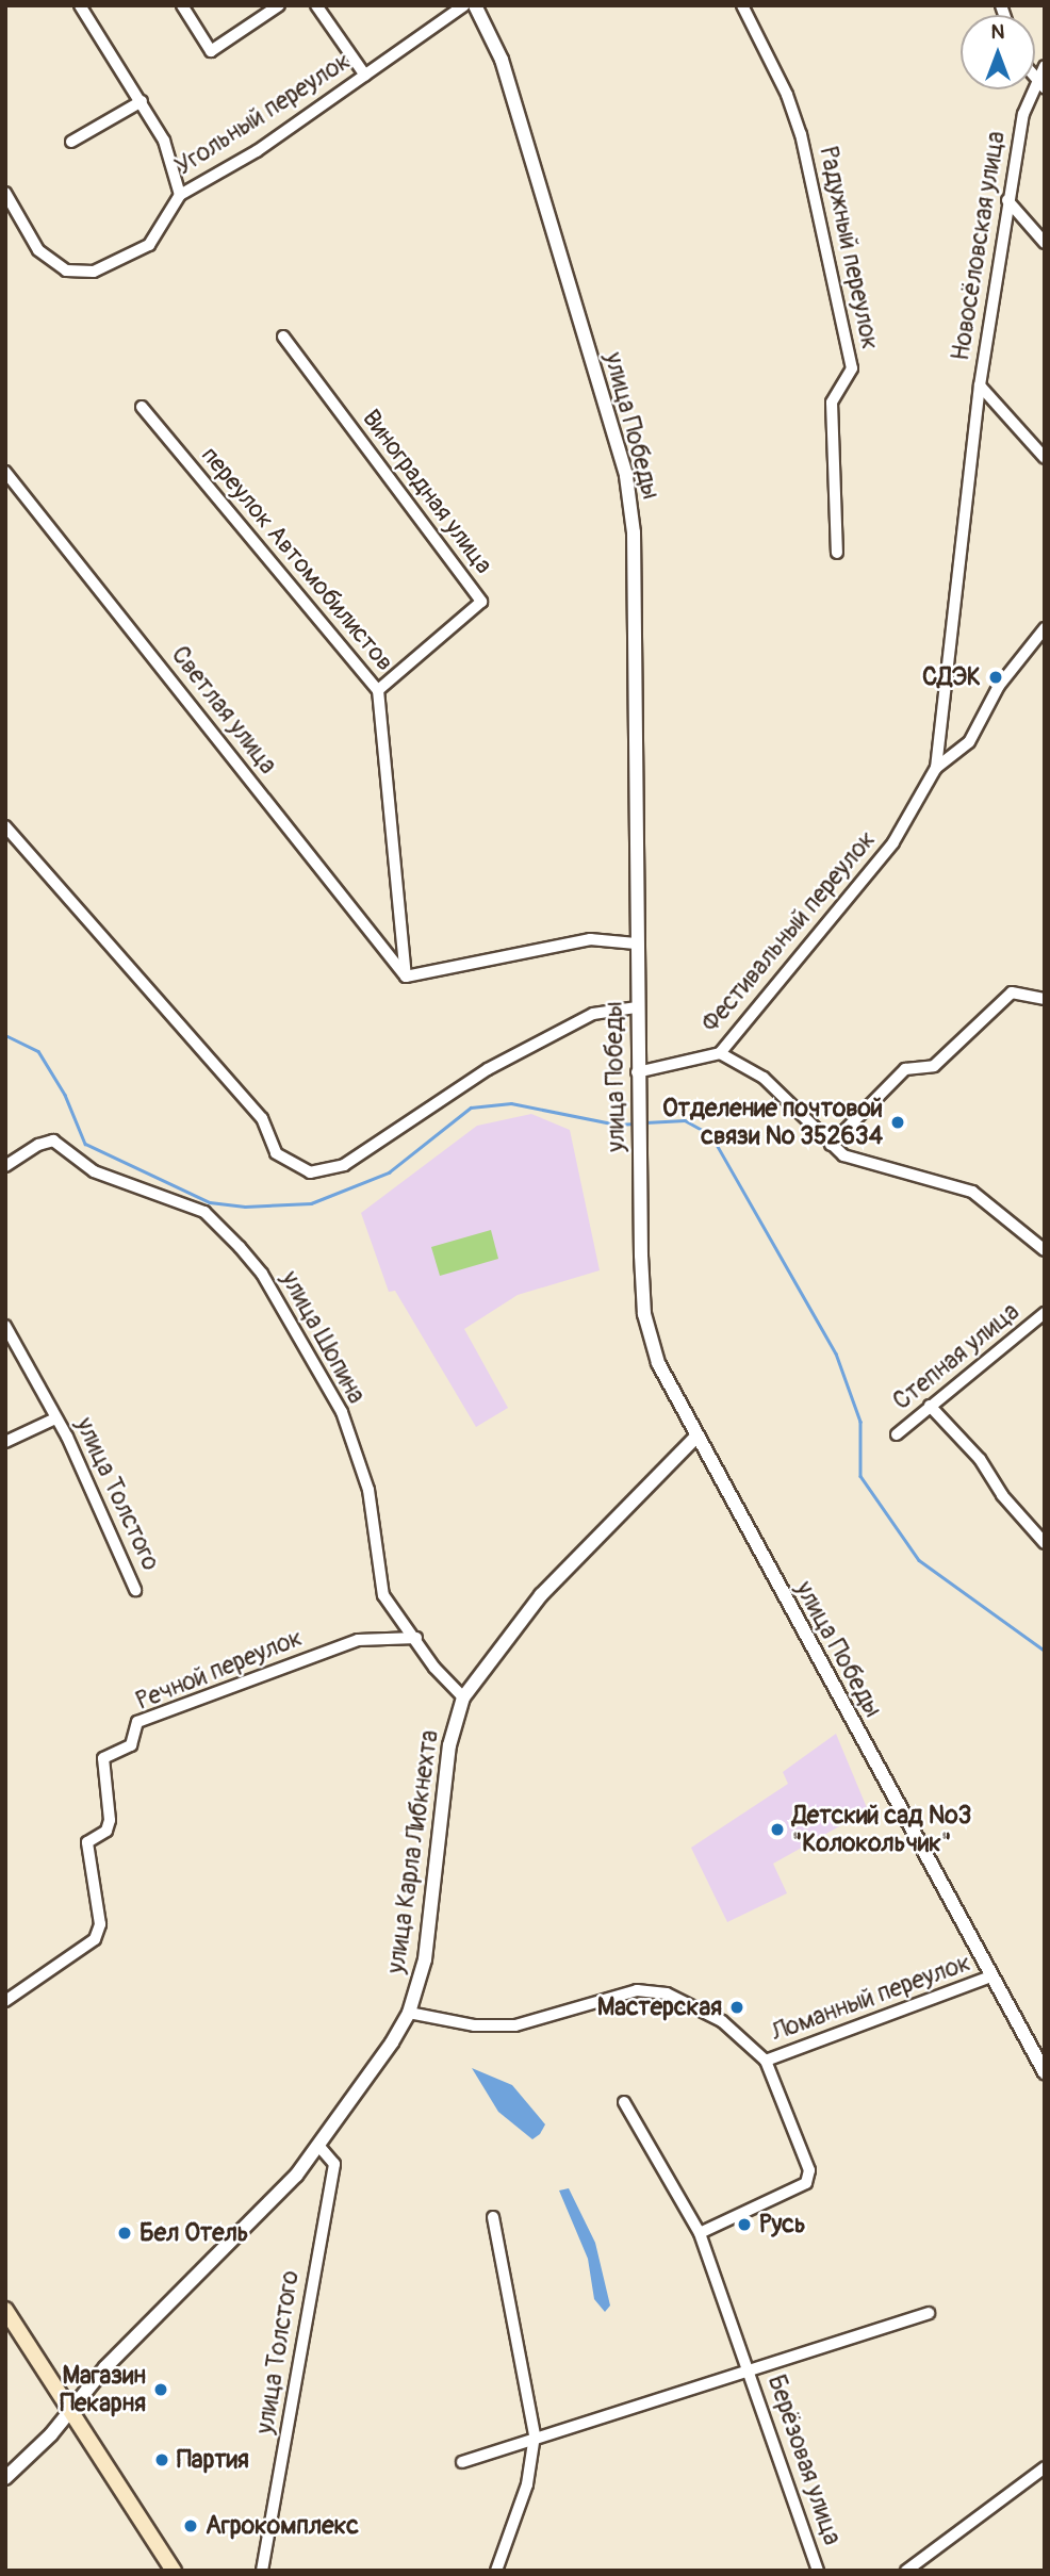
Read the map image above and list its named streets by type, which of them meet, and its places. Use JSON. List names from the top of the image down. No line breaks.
{"streets":{"street":["Угольный переулок","Новосёловская улица","Радужный переулок","улица Победы","Виноградная улица","переулок Автомобилистов","Светлая улица","Фестивальный переулок","улица Шопина","Степная улица","улица Толстого","Речной переулок","улица Карла Либкнехта","Ломанный переулок","Берёзовая улица"]},"crossings":[["Новосёловская улица","Фестивальный переулок"],["улица Победы","Фестивальный переулок"],["улица Победы","улица Карла Либкнехта"],["улица Победы","Ломанный переулок"],["Виноградная улица","переулок Автомобилистов"],["переулок Автомобилистов","Светлая улица"],["улица Шопина","Речной переулок"],["улица Шопина","улица Карла Либкнехта"],["улица Толстого","улица Карла Либкнехта"],["улица Карла Либкнехта","Ломанный переулок"]],"places":["СДЭК","Отделение почтовой связи № 352634","Детский сад №3 \"Колокольчик\"","Мастерская","Русь","Бел Отель","Магазин Пекарня","Партия","Агрокомплекс"],"north":"top"}
